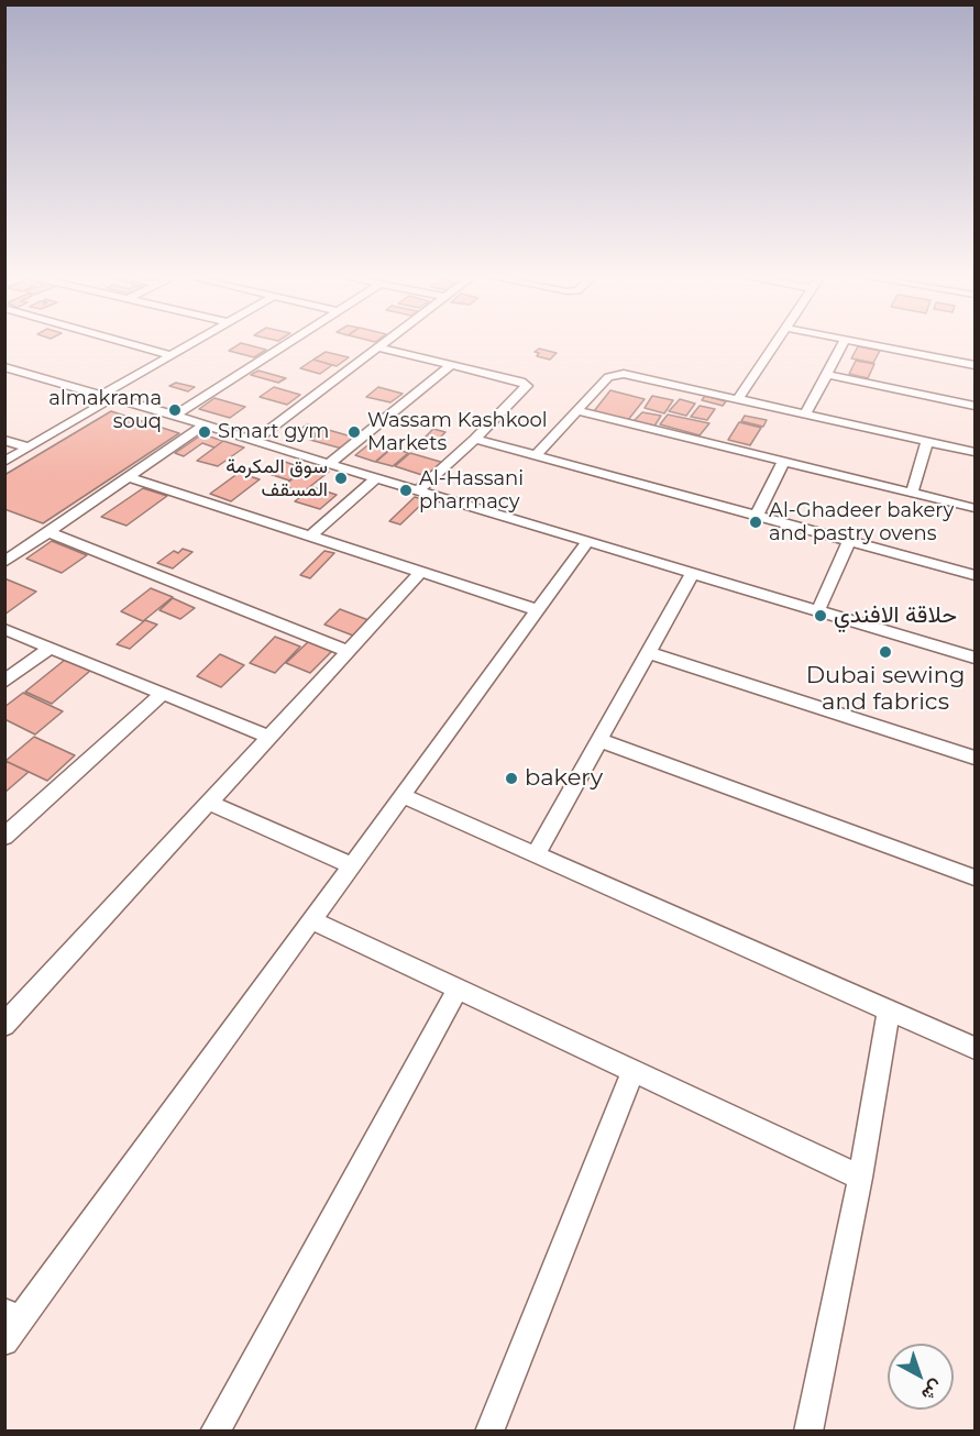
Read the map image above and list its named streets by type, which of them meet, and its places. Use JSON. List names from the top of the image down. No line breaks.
{"places":["almakrama souq","Smart gym","Wassam Kashkool Markets","سوق المكرمة المسقف","Al-Hassani pharmacy","Al-Ghadeer bakery and pastry ovens","حلاقة الافندي","Dubai sewing and fabrics","bakery"],"north":"bottom right"}
